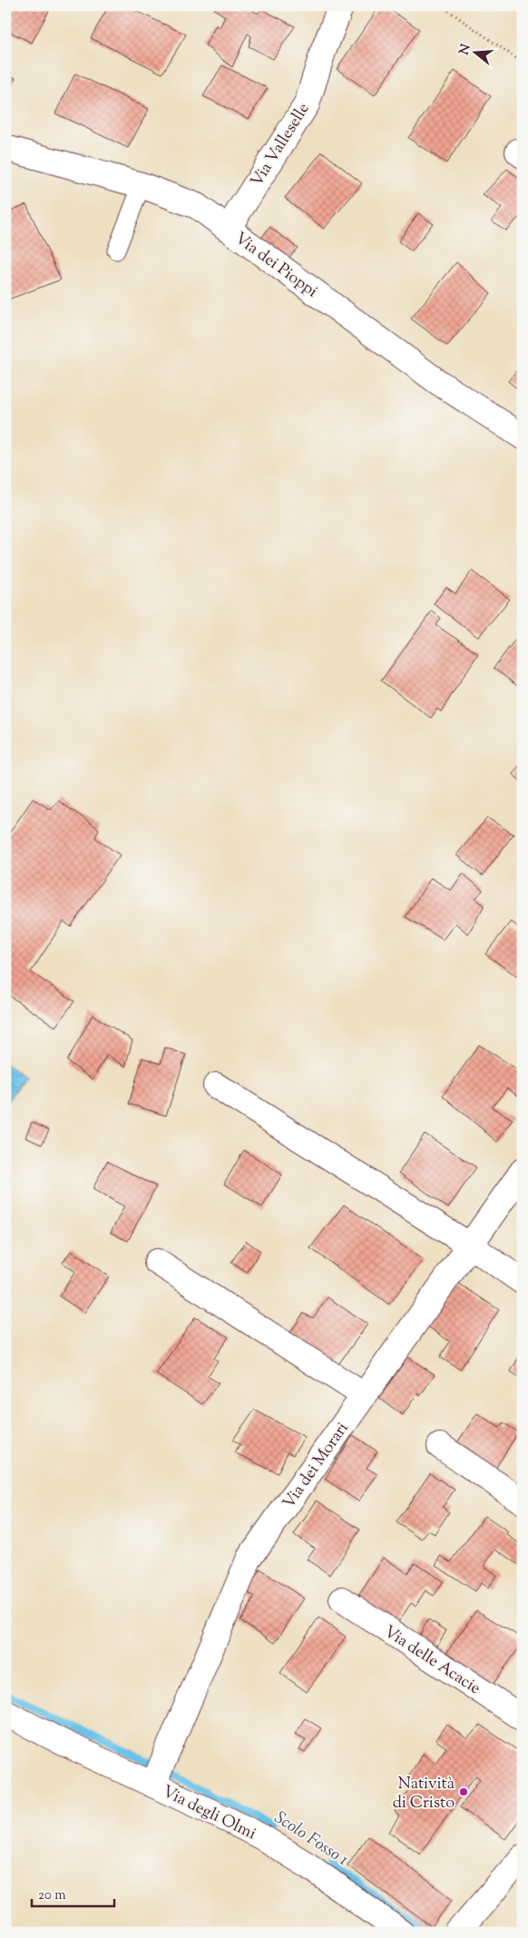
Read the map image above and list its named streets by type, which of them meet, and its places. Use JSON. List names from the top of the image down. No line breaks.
{"streets":{"street":["Via Valleselle","Via dei Pioppi","Via dei Morari","Via delle Acacie","Via degli Olmi"]},"crossings":[["Via Valleselle","Via dei Pioppi"],["Via dei Morari","Via degli Olmi"]],"water":["Scolo Fosso 1"],"places":["Natività di Cristo"],"scale_bar":"20 m","north":"left"}
